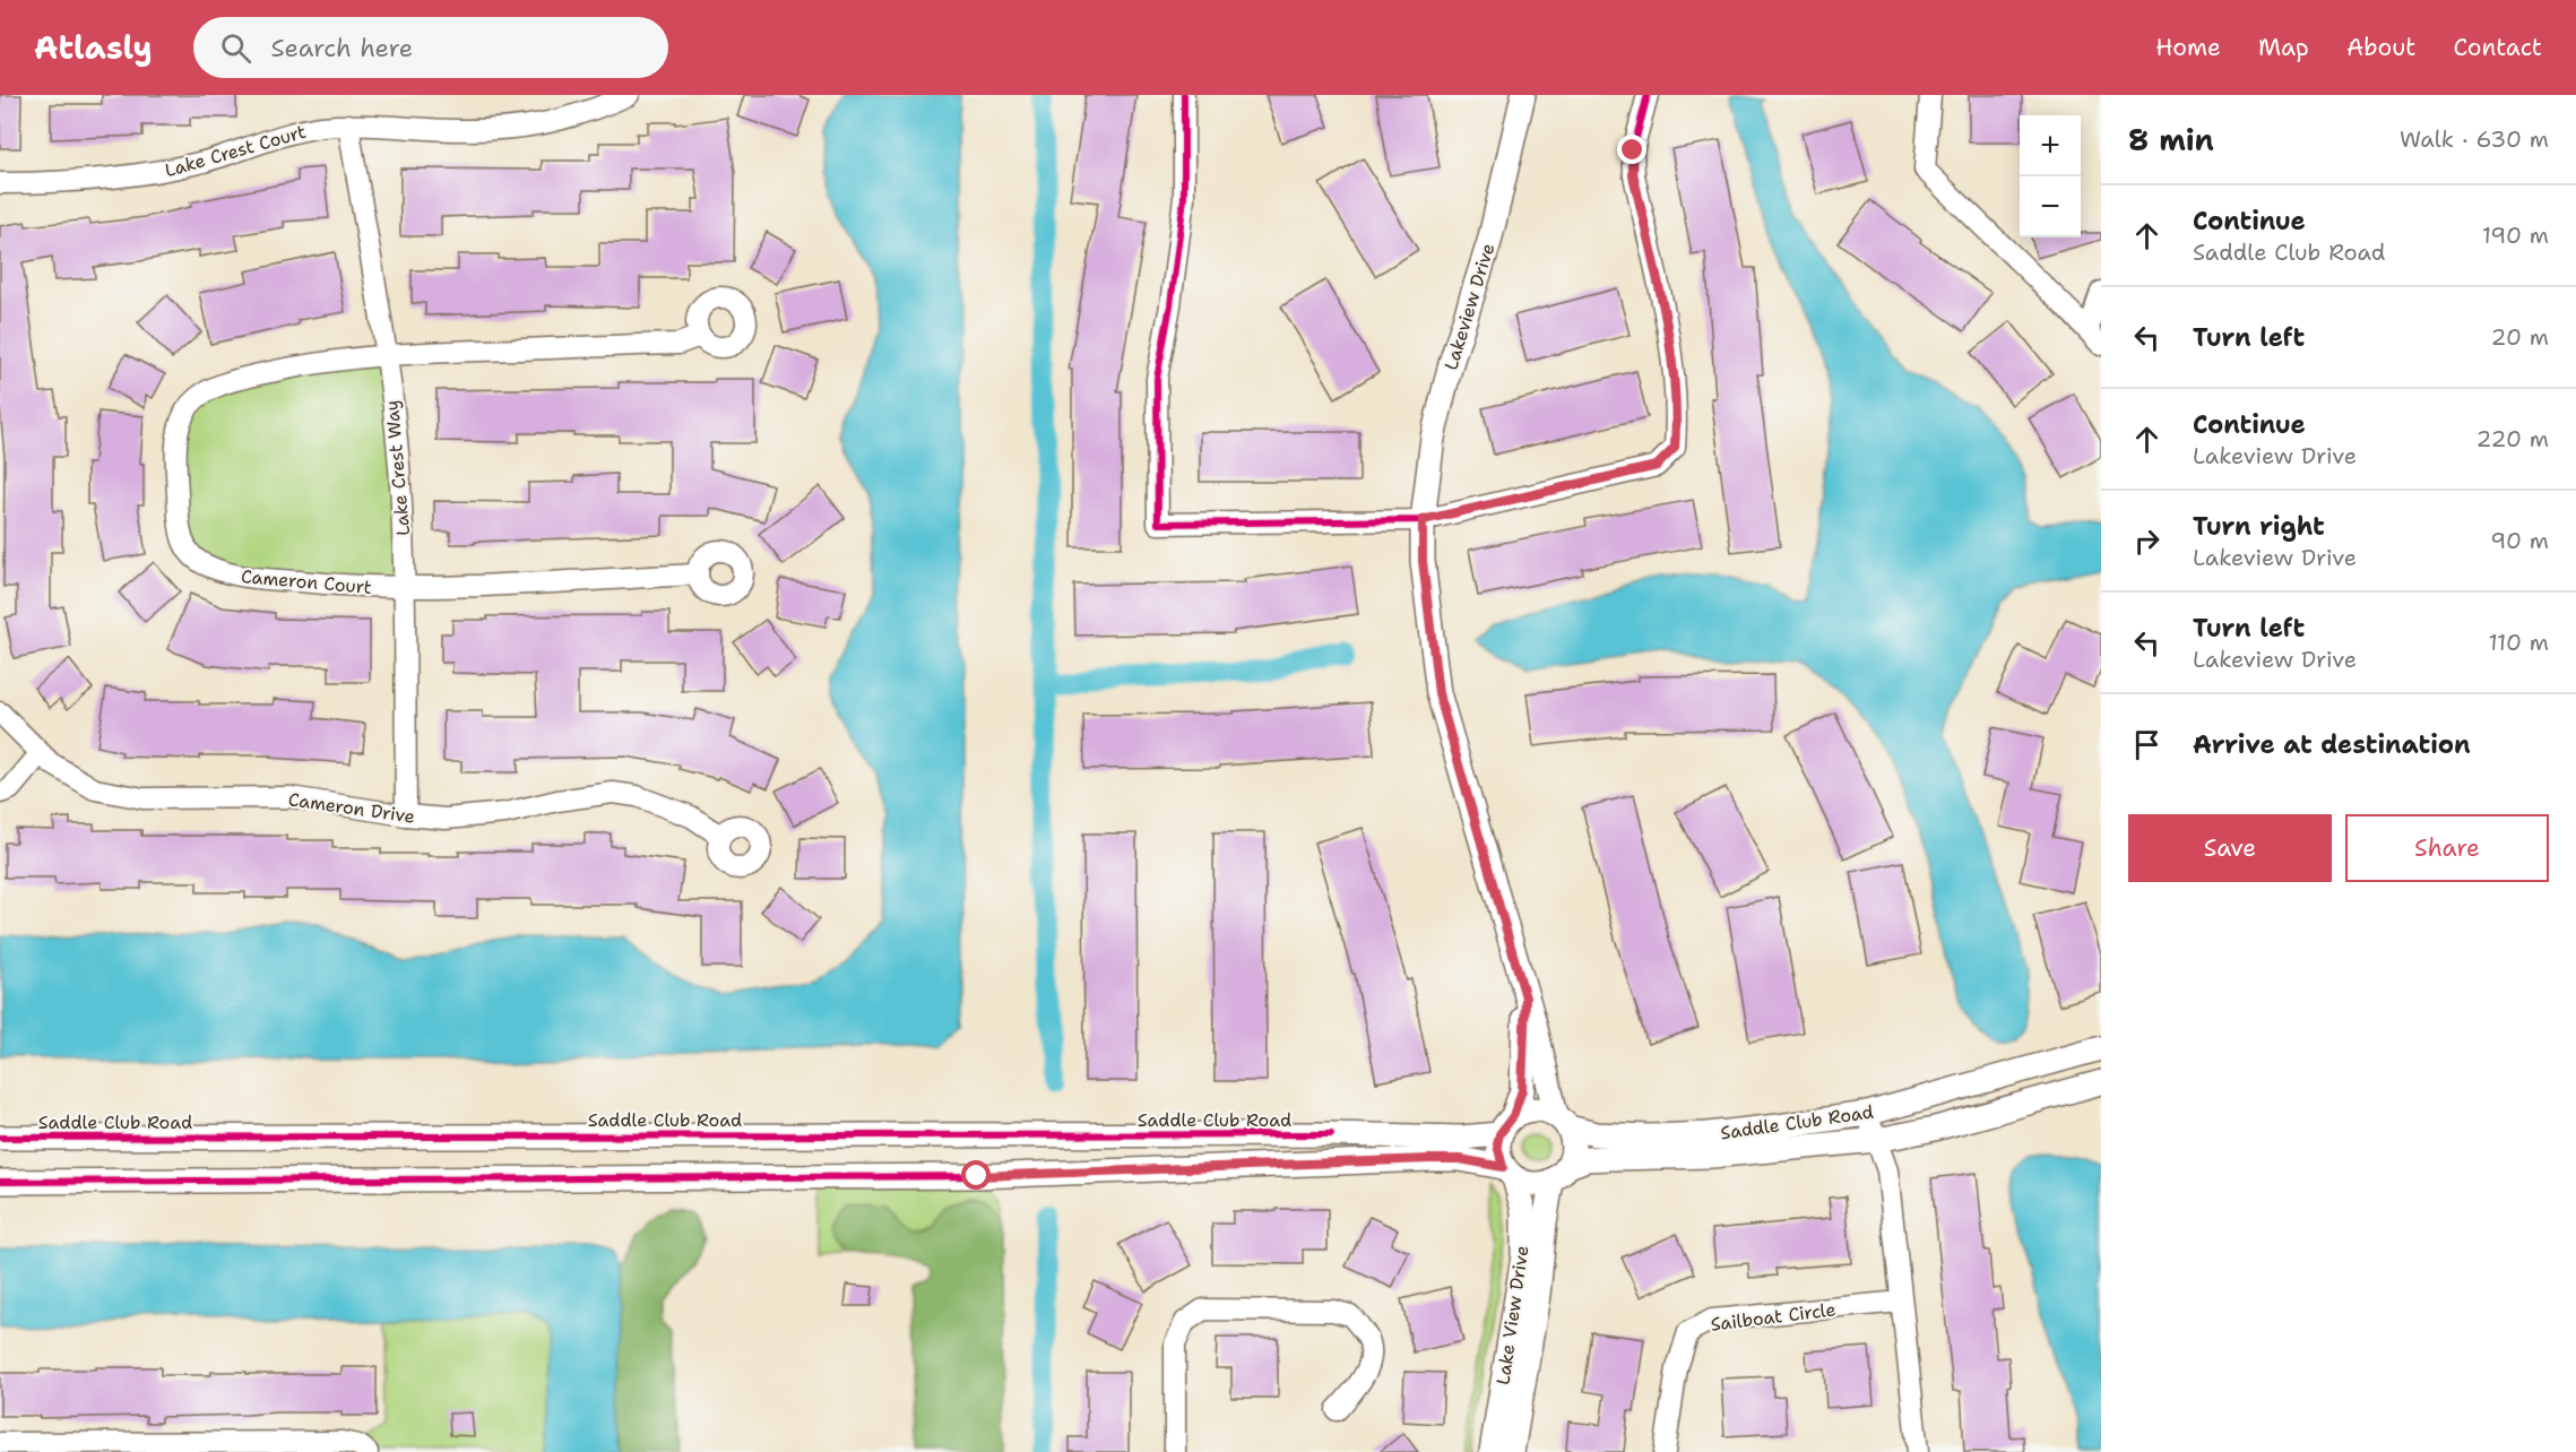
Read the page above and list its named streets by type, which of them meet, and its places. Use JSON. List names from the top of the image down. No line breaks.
{"streets":{"street":["Lake Crest Court","Lakeview Drive","Lake Crest Way","Cameron Court","Cameron Drive","Saddle Club Road","Lake View Drive","Sailboat Circle"]},"crossings":[["Lake Crest Court","Lake Crest Way"],["Lakeview Drive","Saddle Club Road"],["Lakeview Drive","Lake View Drive"],["Lake Crest Way","Cameron Court"],["Lake Crest Way","Cameron Drive"],["Saddle Club Road","Lake View Drive"]],"page":{"header":"Atlasly","search":"Search here","nav":["Home","Map","About","Contact"],"heading":["8 min","Walk · 630 m"],"map_buttons":["+","−"],"list":[["Continue","Saddle Club Road","190 m"],["Turn left","20 m"],["Continue","Lakeview Drive","220 m"],["Turn right","Lakeview Drive","90 m"],["Turn left","Lakeview Drive","110 m"],"Arrive at destination"],"buttons":["Save","Share"]}}
